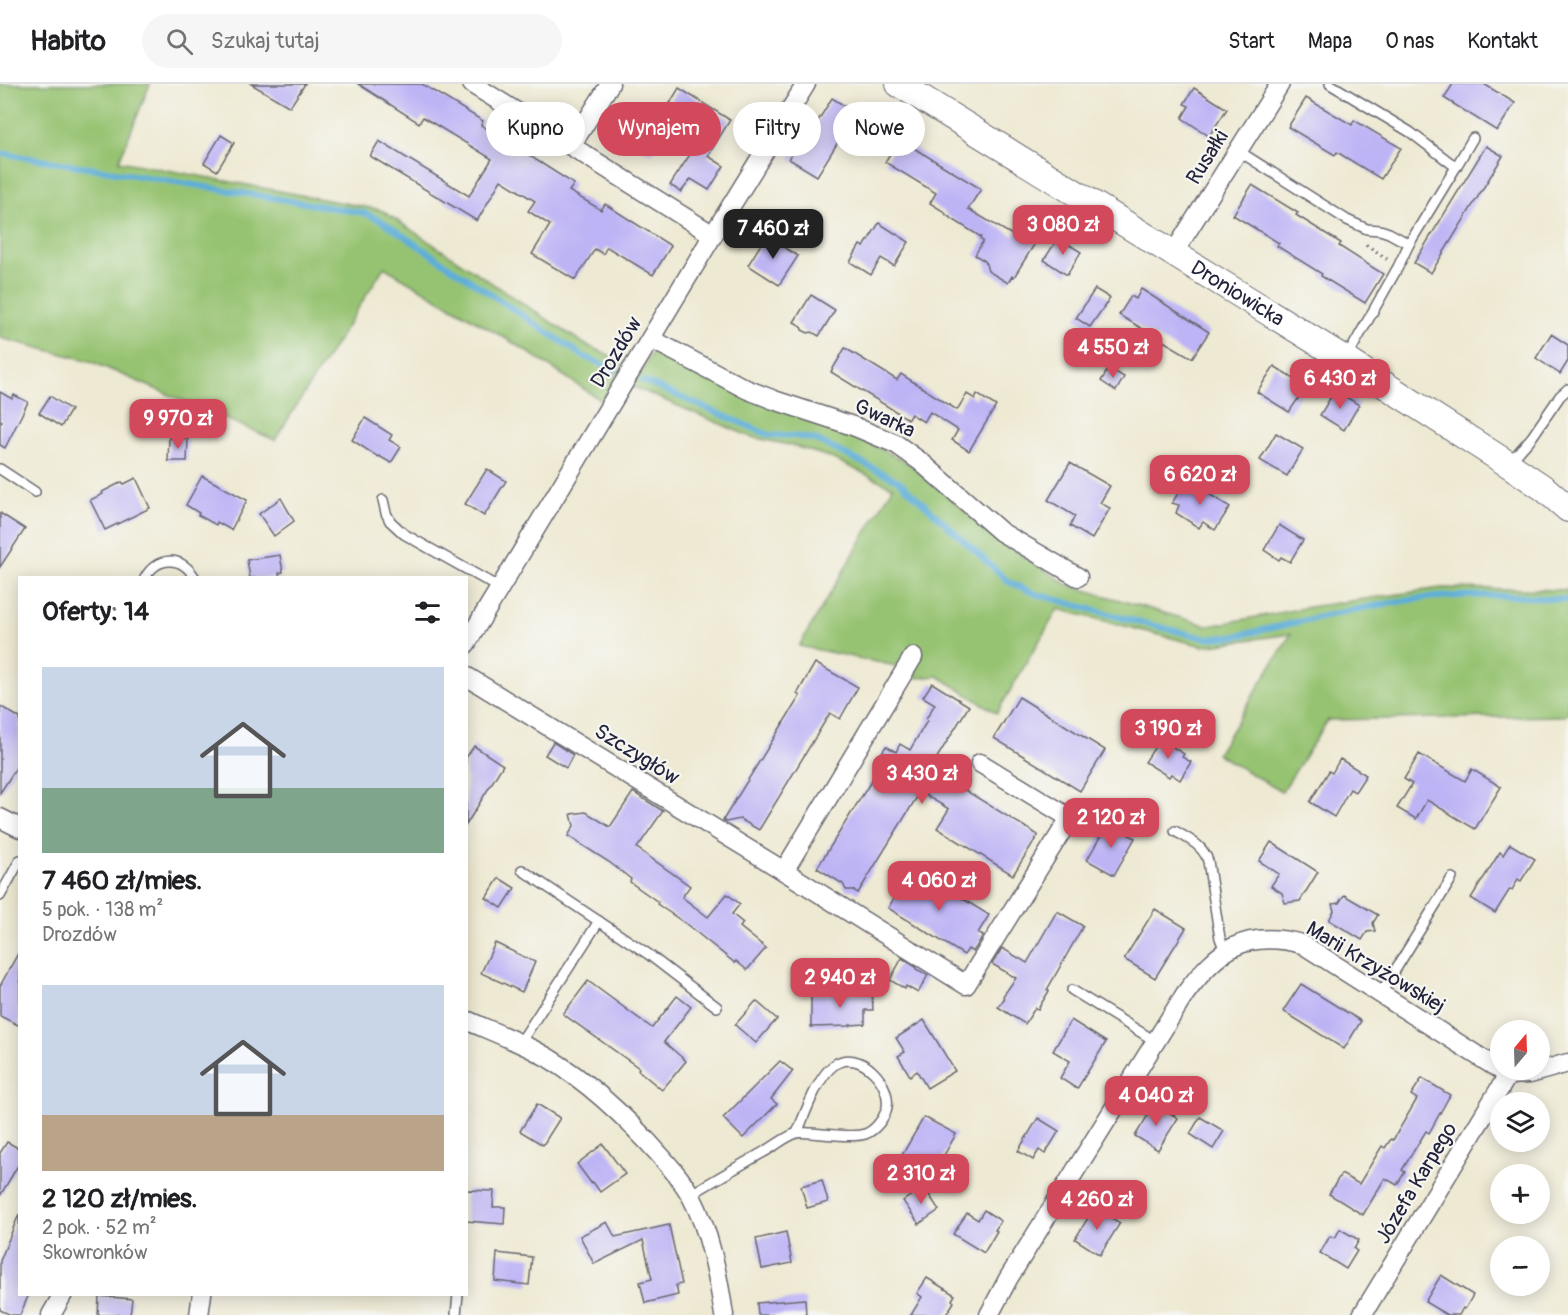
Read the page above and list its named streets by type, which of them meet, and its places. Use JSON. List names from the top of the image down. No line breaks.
{"streets":{"street":["Rusałki","Droniowicka","Drozdów","Gwarka","Szczygłów","Marii Krzyżowskiej","Józefa Karpego"]},"crossings":[["Rusałki","Droniowicka"],["Drozdów","Gwarka"]],"north":"top","page":{"header":"Habito","search":"Szukaj tutaj","nav":["Start","Mapa","O nas","Kontakt"],"chip":["Kupno","Wynajem","Filtry","Nowe"],"price":["3 080 zł","7 460 zł","4 550 zł","6 430 zł","9 970 zł","6 620 zł","3 190 zł","3 430 zł","2 120 zł","4 060 zł","2 940 zł","4 040 zł","2 310 zł","4 260 zł"],"heading":"Oferty: 14","list":[{"name":"7 460 zł/mies.","note":"5 pok. · 138 m² · Drozdów"},{"name":"2 120 zł/mies.","note":"2 pok. · 52 m² · Skowronków"}],"map_buttons":["+","−"]}}
